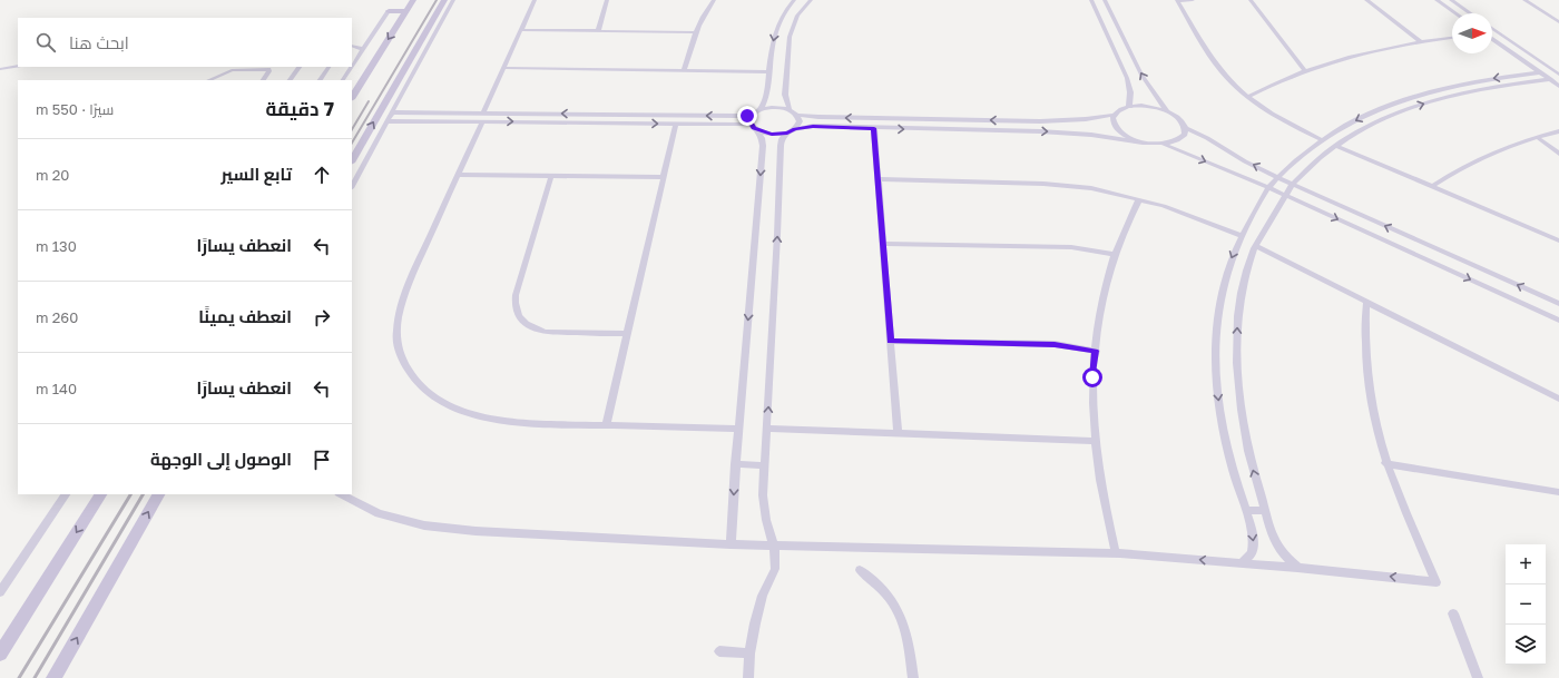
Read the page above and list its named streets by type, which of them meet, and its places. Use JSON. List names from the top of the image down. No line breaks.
{"north":"right","page":{"search":"ابحث هنا","heading":["7 دقيقة","سيرًا · 550 m"],"list":[["تابع السير","20 m"],["انعطف يسارًا","130 m"],["انعطف يمينًا","260 m"],["انعطف يسارًا","140 m"],"الوصول إلى الوجهة"],"map_buttons":["+","−"]}}
